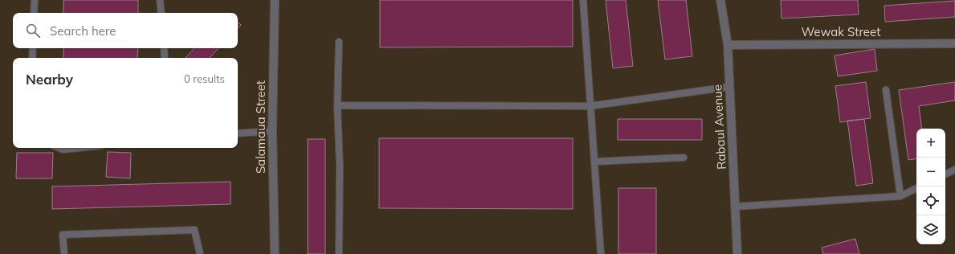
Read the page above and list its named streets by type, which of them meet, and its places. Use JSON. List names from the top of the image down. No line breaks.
{"streets":{"street":["Wewak Street","Salamaua Street","Rabaul Avenue"]},"crossings":[["Wewak Street","Rabaul Avenue"]],"page":{"search":"Search here","heading":["Nearby","0 results"],"map_buttons":["+","−"]}}
